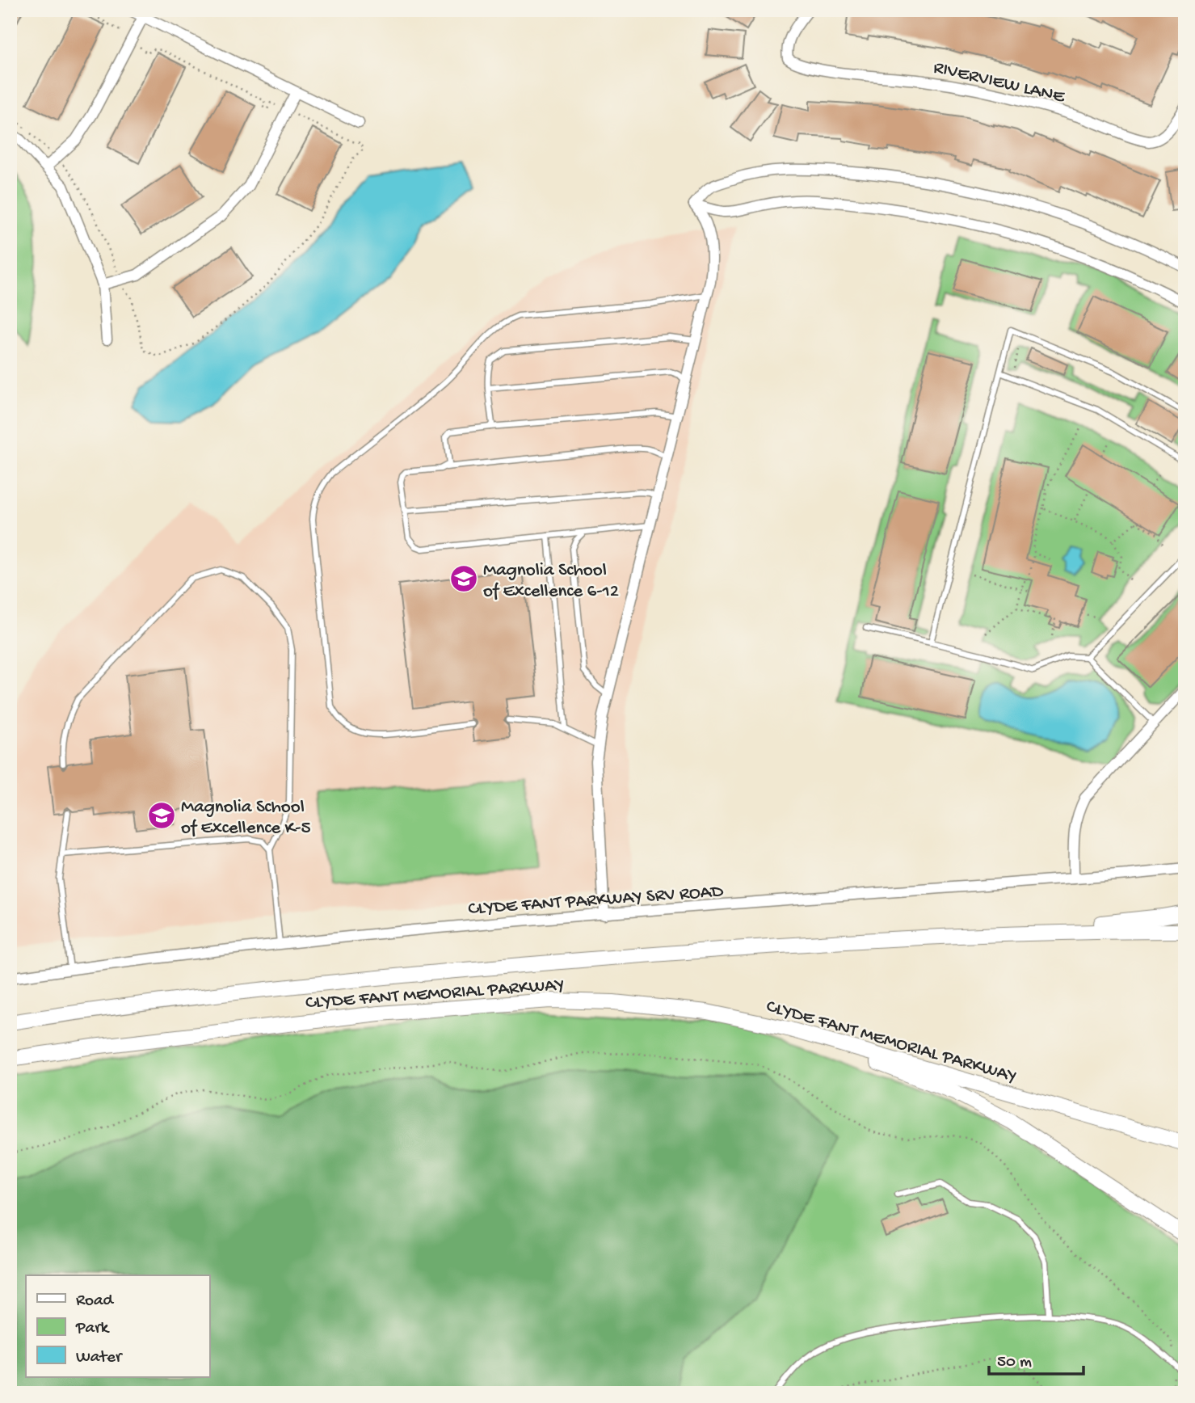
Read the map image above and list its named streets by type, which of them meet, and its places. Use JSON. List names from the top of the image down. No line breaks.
{"streets":{"main road":["CLYDE FANT MEMORIAL PARKWAY"],"street":["RIVERVIEW LANE","CLYDE FANT PARKWAY SRV ROAD"]},"places":{"school or university":["Magnolia School of Excellence 6-12","Magnolia School of Excellence K-5"]},"legend":["Road","Park","Water"],"scale_bar":"50 m"}
